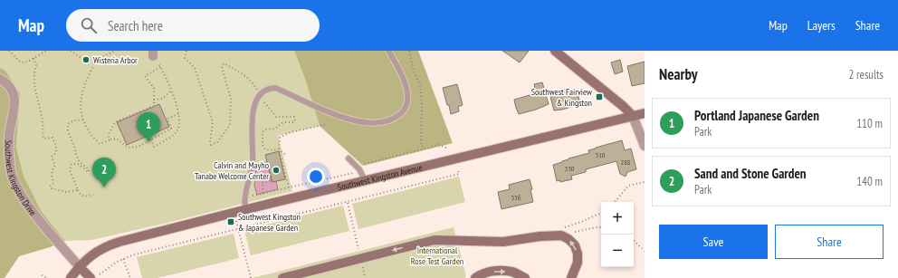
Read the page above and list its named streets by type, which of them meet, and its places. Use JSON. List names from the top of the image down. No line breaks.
{"streets":{"street":["Southwest Kingston Drive","Southwest Kingston Avenue"]},"crossings":[["Southwest Kingston Drive","Southwest Kingston Avenue"]],"parks":["International Rose Test Garden"],"places":{"other":["Wisteria Arbor","Calvin and Mayho Tanabe Welcome Center"],"transit":["Southwest Fairview & Kingston","Southwest Kingston & Japanese Garden"]},"house_numbers":["310","288","330","356"],"page":{"header":"Map","search":"Search here","nav":["Map","Layers","Share"],"heading":["Nearby","2 results"],"list":[{"mark":"1","name":"Portland Japanese Garden","note":"Park","value":"110 m"},{"mark":"2","name":"Sand and Stone Garden","note":"Park","value":"140 m"}],"pins":["1","2"],"map_buttons":["+","−"],"buttons":["Save","Share"]}}
